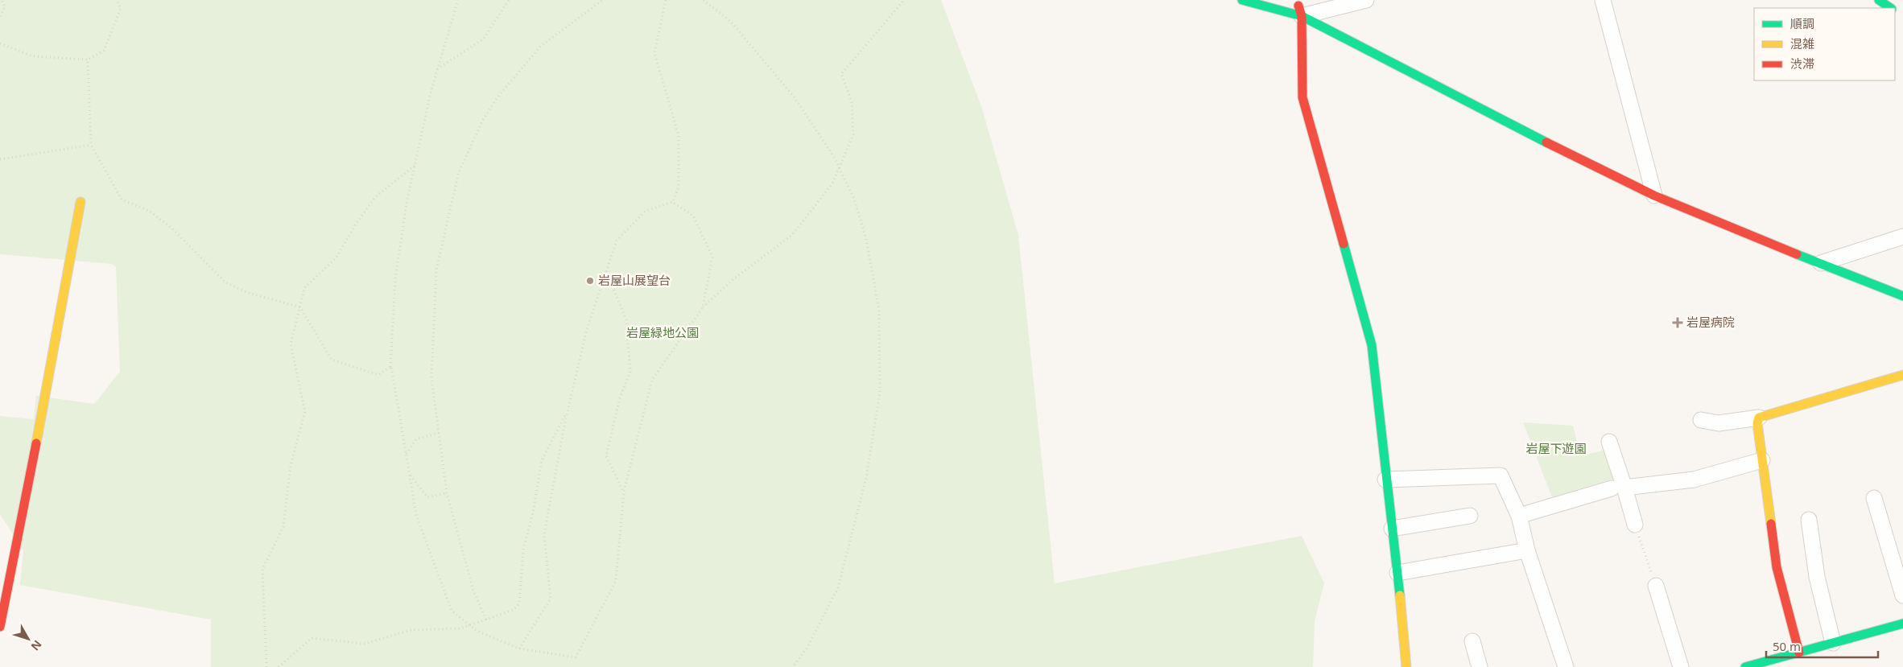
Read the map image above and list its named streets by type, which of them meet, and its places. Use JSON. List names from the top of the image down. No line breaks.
{"parks":["岩屋緑地公園","岩屋下遊園"],"places":{"other":["岩屋山展望台"],"health":["岩屋病院"]},"legend":["順調","混雑","渋滞"],"scale_bar":"50 m","north":"bottom right"}
